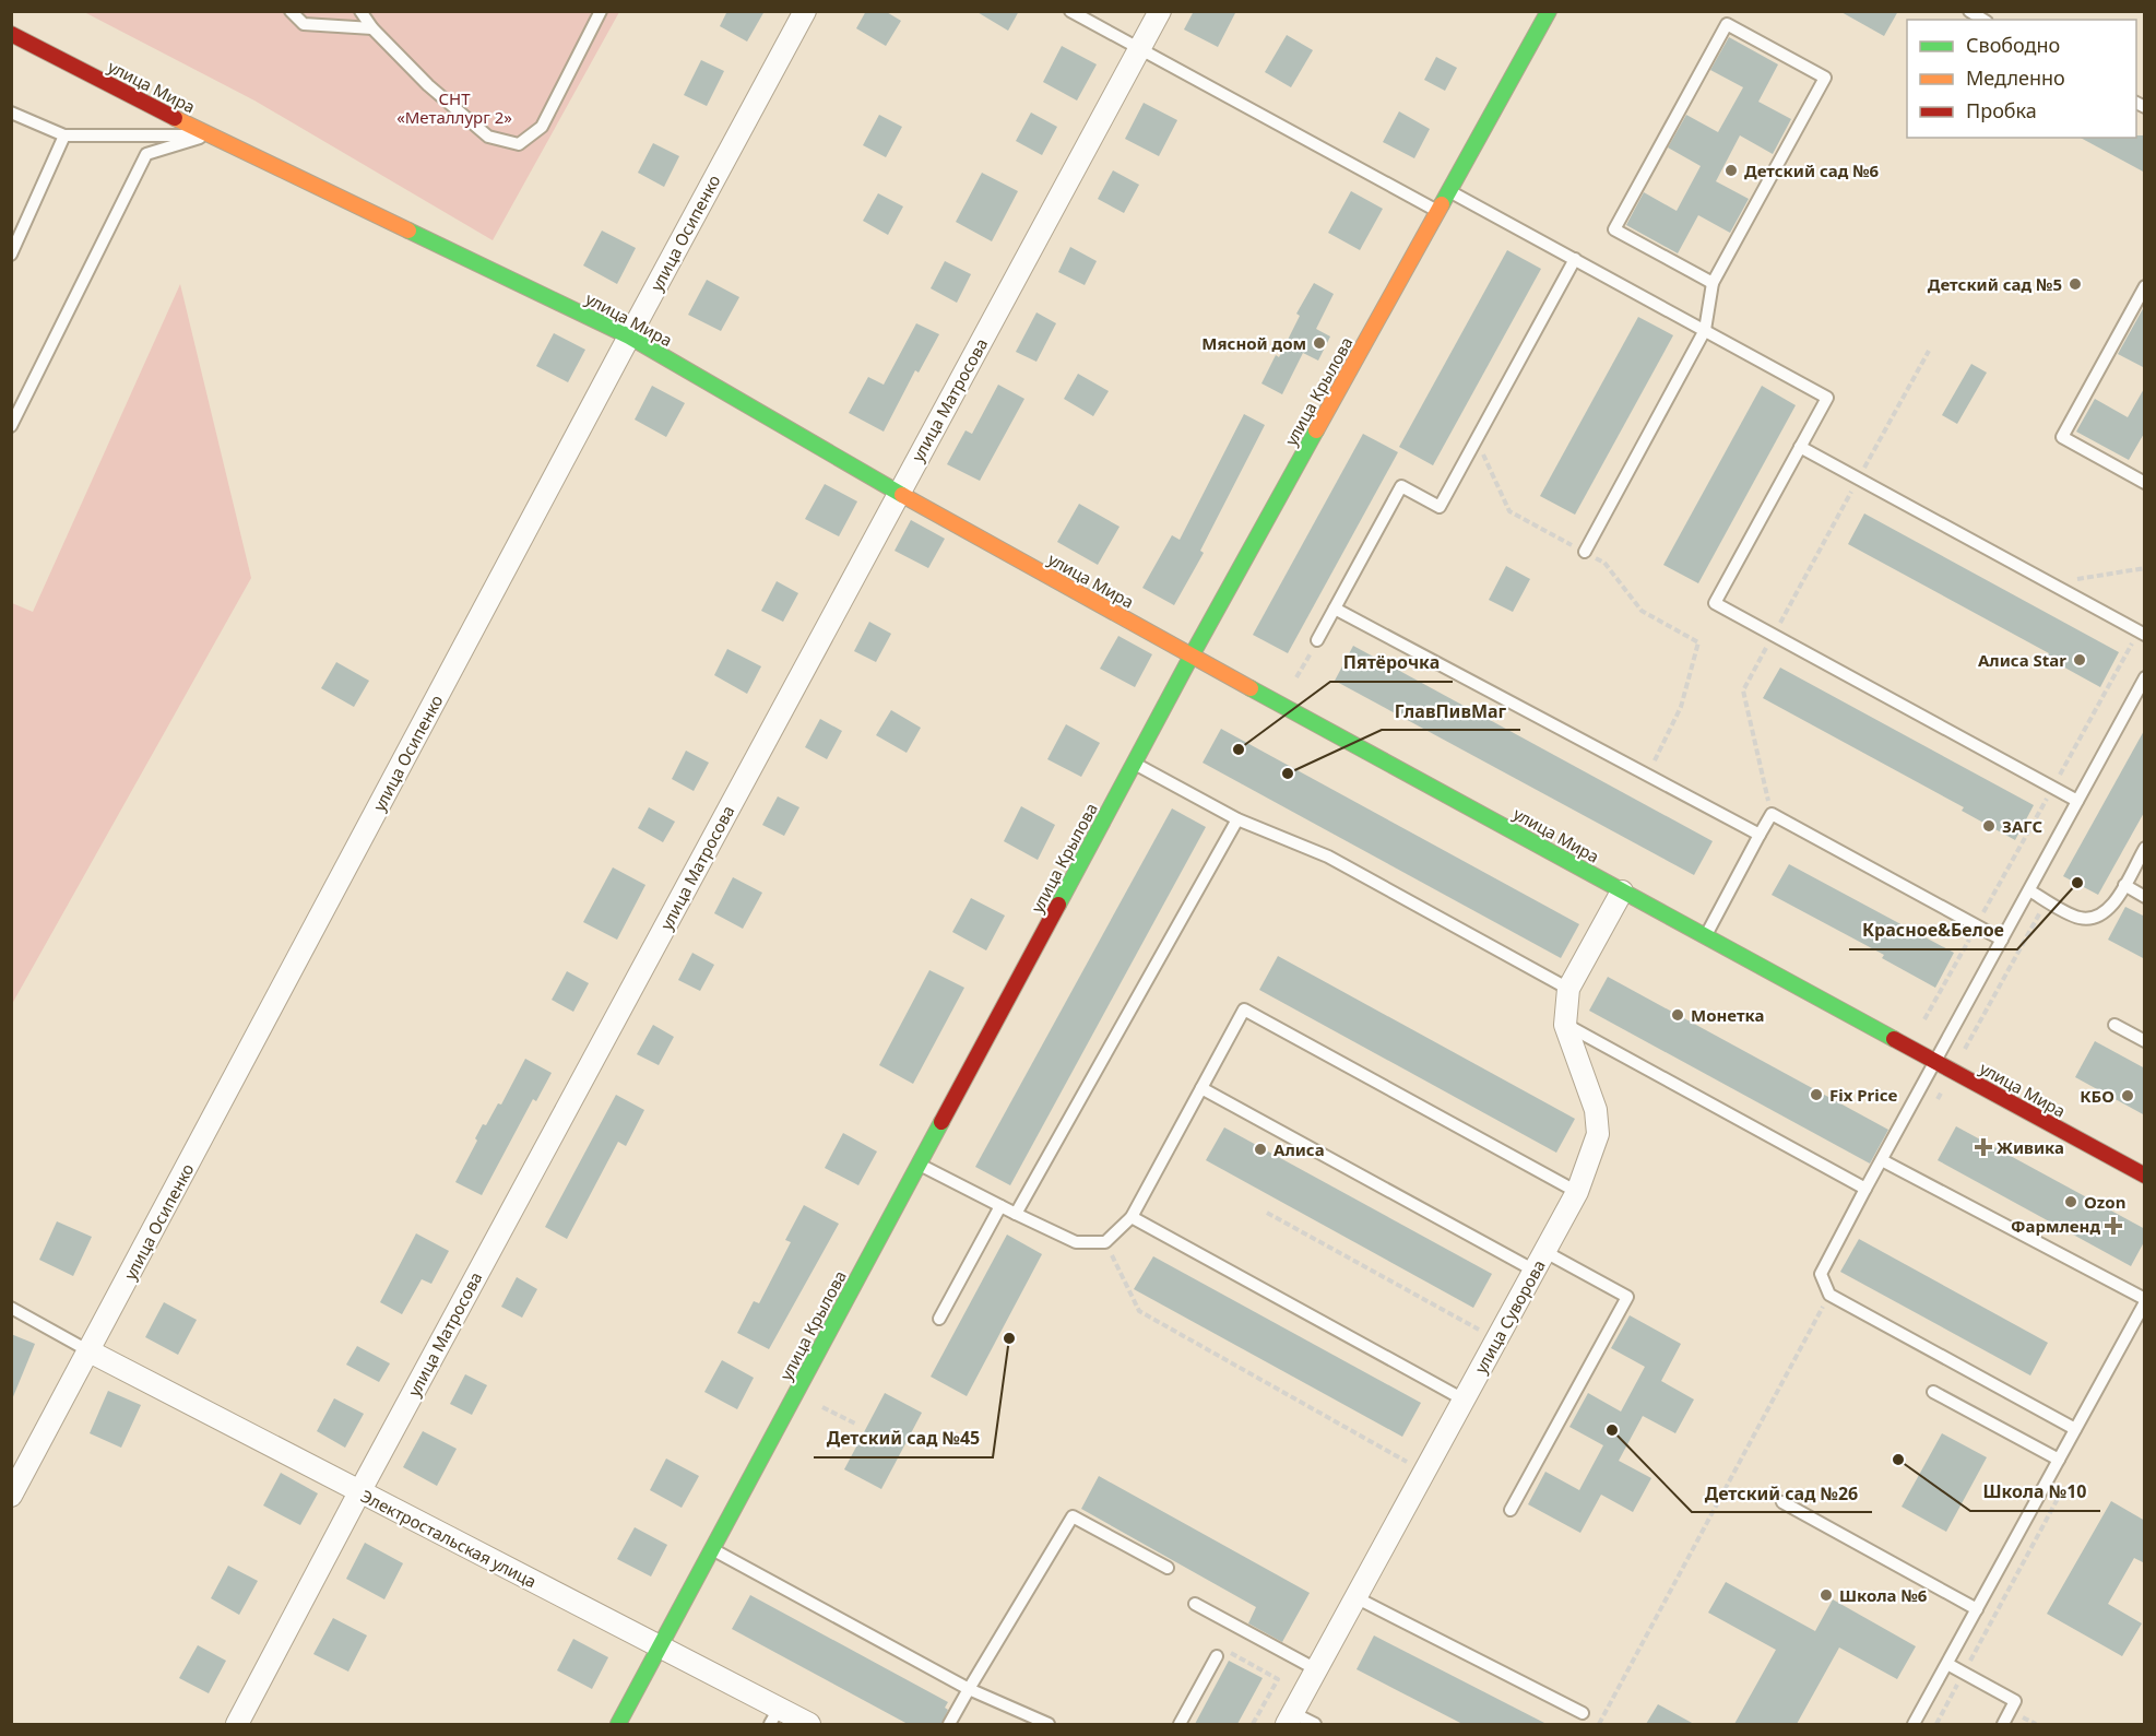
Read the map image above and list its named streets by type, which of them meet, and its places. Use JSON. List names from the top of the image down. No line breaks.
{"streets":{"street":["улица Мира","улица Осипенко","улица Крылова","улица Матросова","улица Суворова","Электростальская улица"]},"crossings":[["улица Мира","улица Осипенко"],["улица Мира","улица Крылова"],["улица Мира","улица Матросова"],["улица Мира","улица Суворова"],["улица Осипенко","Электростальская улица"],["улица Крылова","Электростальская улица"],["улица Матросова","Электростальская улица"]],"parks":["СНТ «Металлург 2»"],"places":{"other":["Детский сад №6","Детский сад №5","Мясной дом","Алиса Star","Пятёрочка","ГлавПивМаг","ЗАГС","Красное&Белое","Монетка","Fix Price","КБО","Алиса","Ozon","Детский сад №45","Детский сад №26","Школа №10","Школа №6"],"health":["Живика","Фармленд"]},"legend":["Свободно","Медленно","Пробка"]}
